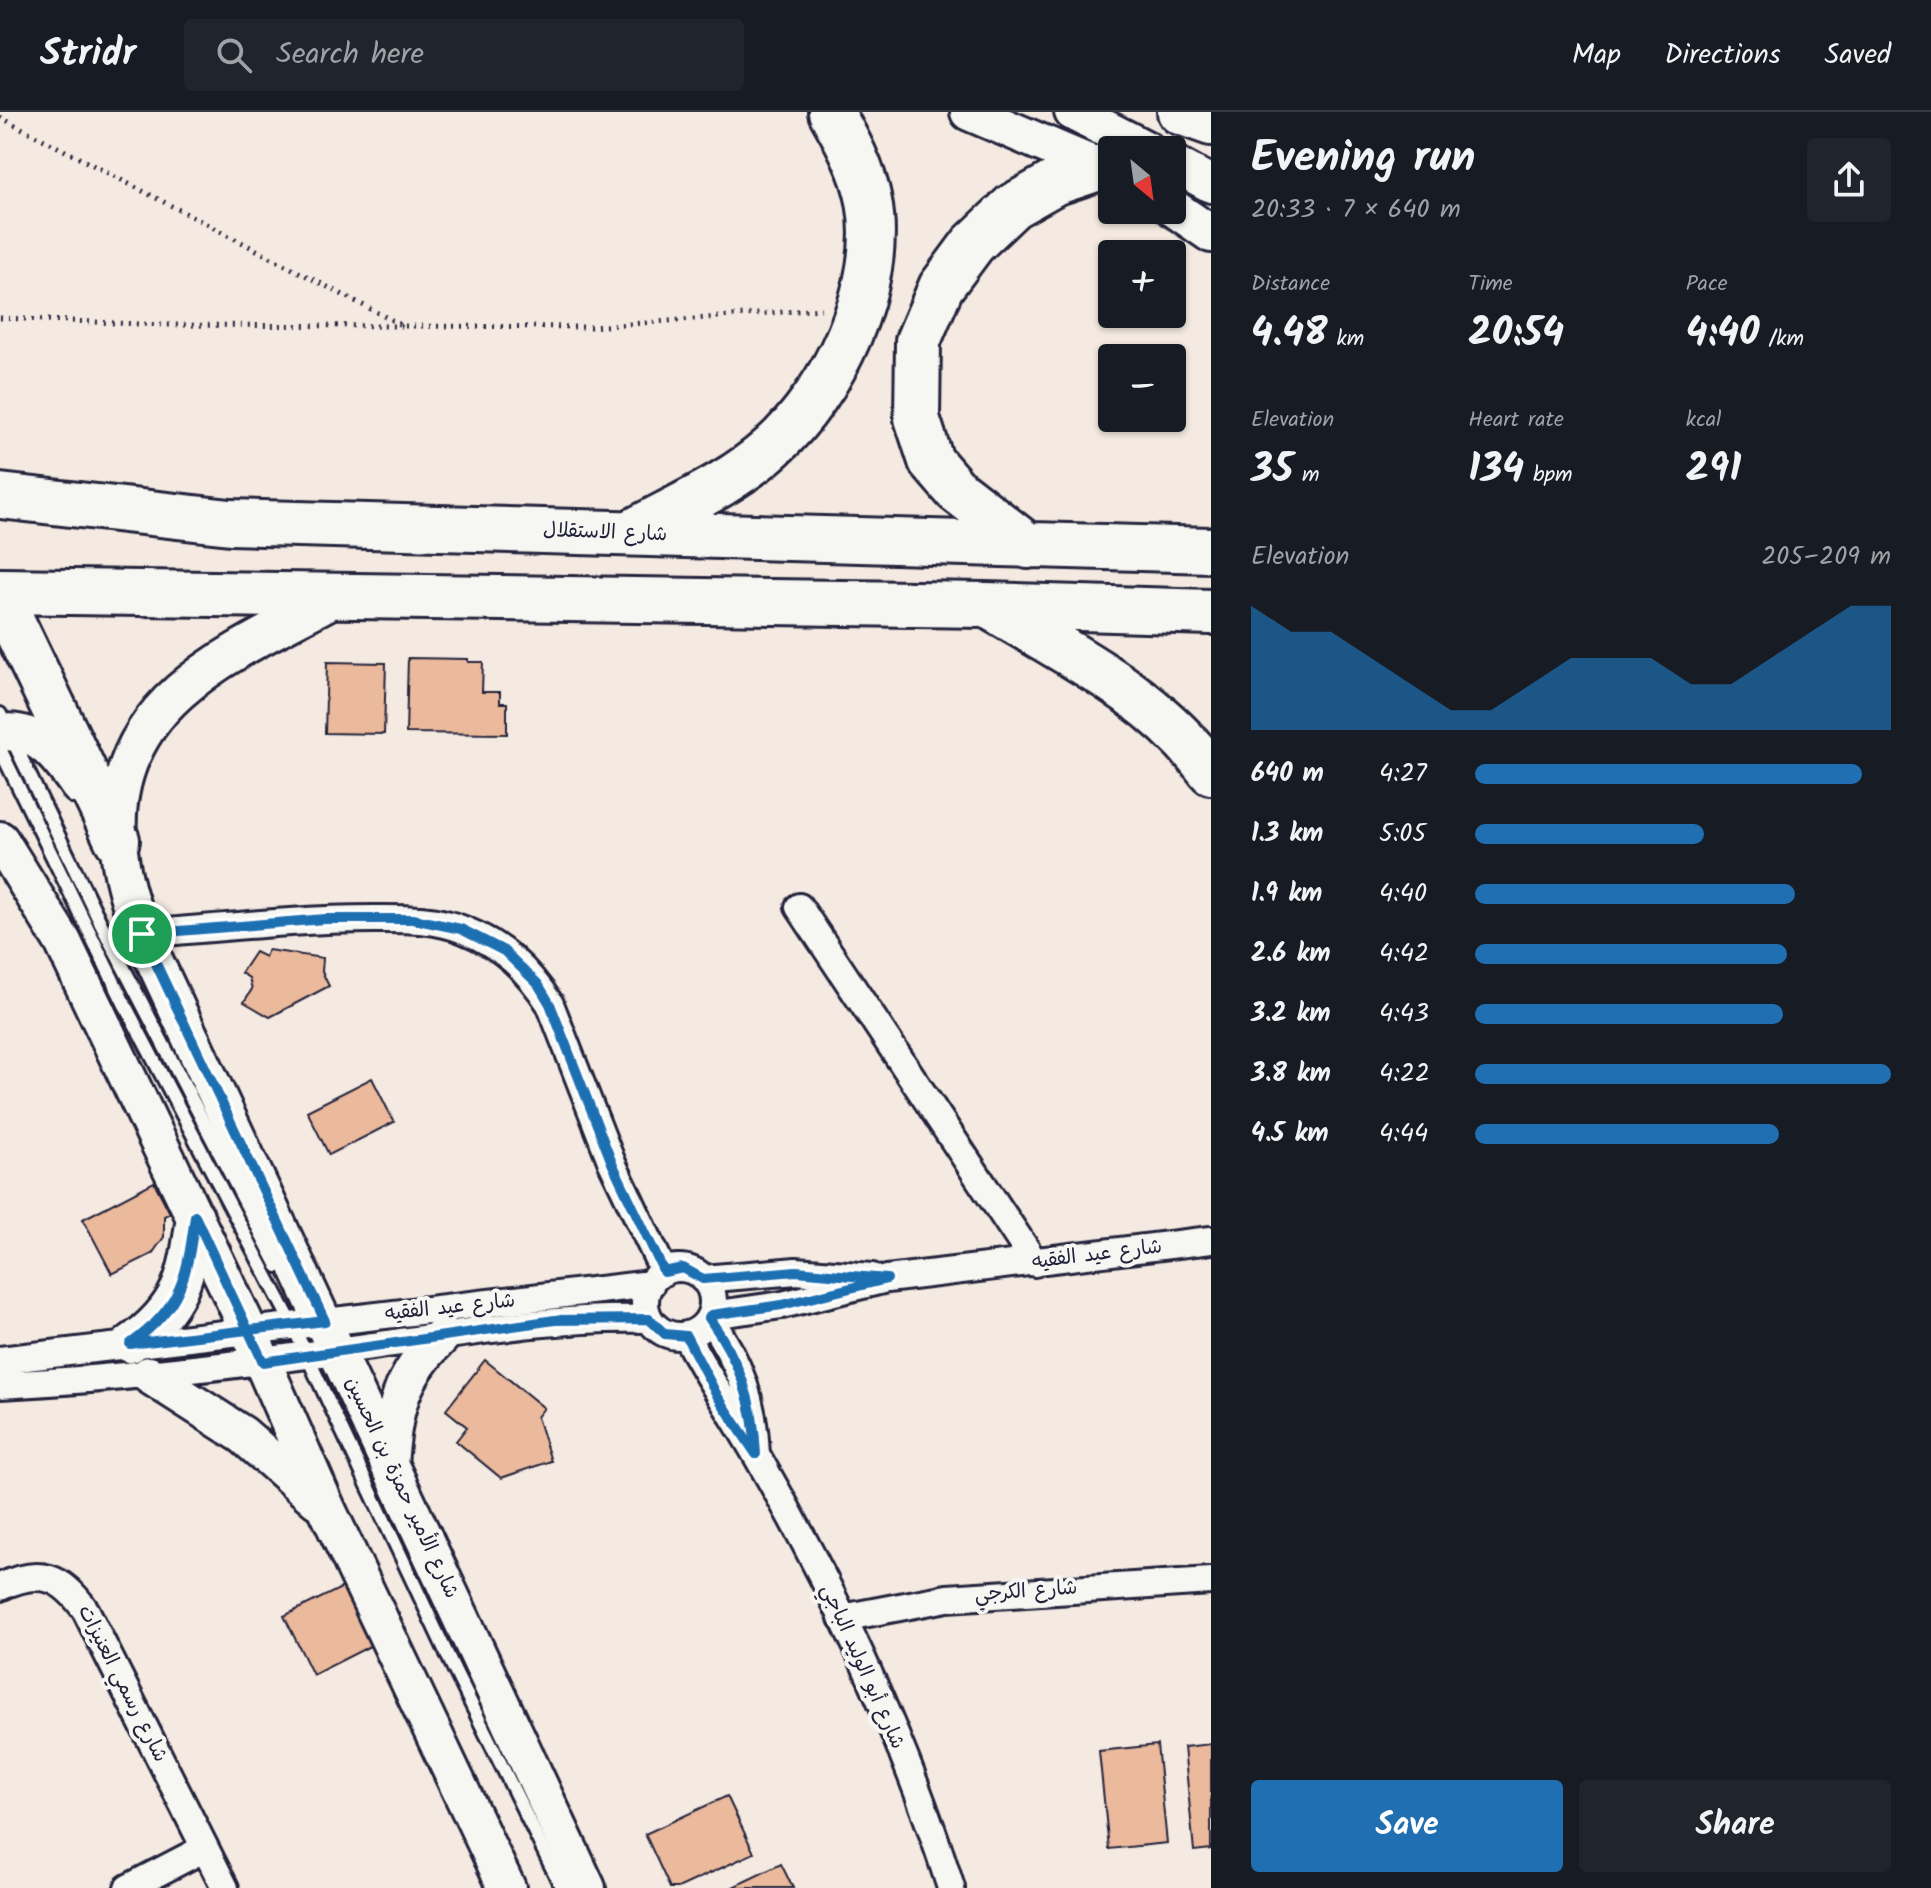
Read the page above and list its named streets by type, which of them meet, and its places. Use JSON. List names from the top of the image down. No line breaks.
{"streets":{"highway":["شارع الاستقلال"],"main road":["شارع الأمير حمزة بن الحسين"],"street":["شارع عيد الفقيه","شارع الكرجي","شارع أبو الوليد الباجي","شارع رسمي العنيزات"]},"crossings":[["شارع عيد الفقيه","شارع الأمير حمزة بن الحسين"],["شارع عيد الفقيه","شارع أبو الوليد الباجي"],["شارع الكرجي","شارع أبو الوليد الباجي"]],"north":"bottom right","page":{"header":"Stridr","search":"Search here","nav":["Map","Directions","Saved"],"heading":["Evening run","20:33 · 7 × 640 m"],"map_buttons":["+","−"],"stats":[["Distance","4.48 km"],["Time","20:54"],["Pace","4:40 /km"],["Elevation","35 m"],["Heart rate","134 bpm"],["kcal","291"]],"chart":["Elevation","205–209 m"],"list":[{"name":"640 m","note":"4:27"},{"name":"1.3 km","note":"5:05"},{"name":"1.9 km","note":"4:40"},{"name":"2.6 km","note":"4:42"},{"name":"3.2 km","note":"4:43"},{"name":"3.8 km","note":"4:22"},{"name":"4.5 km","note":"4:44"}],"buttons":["Save","Share"]}}
